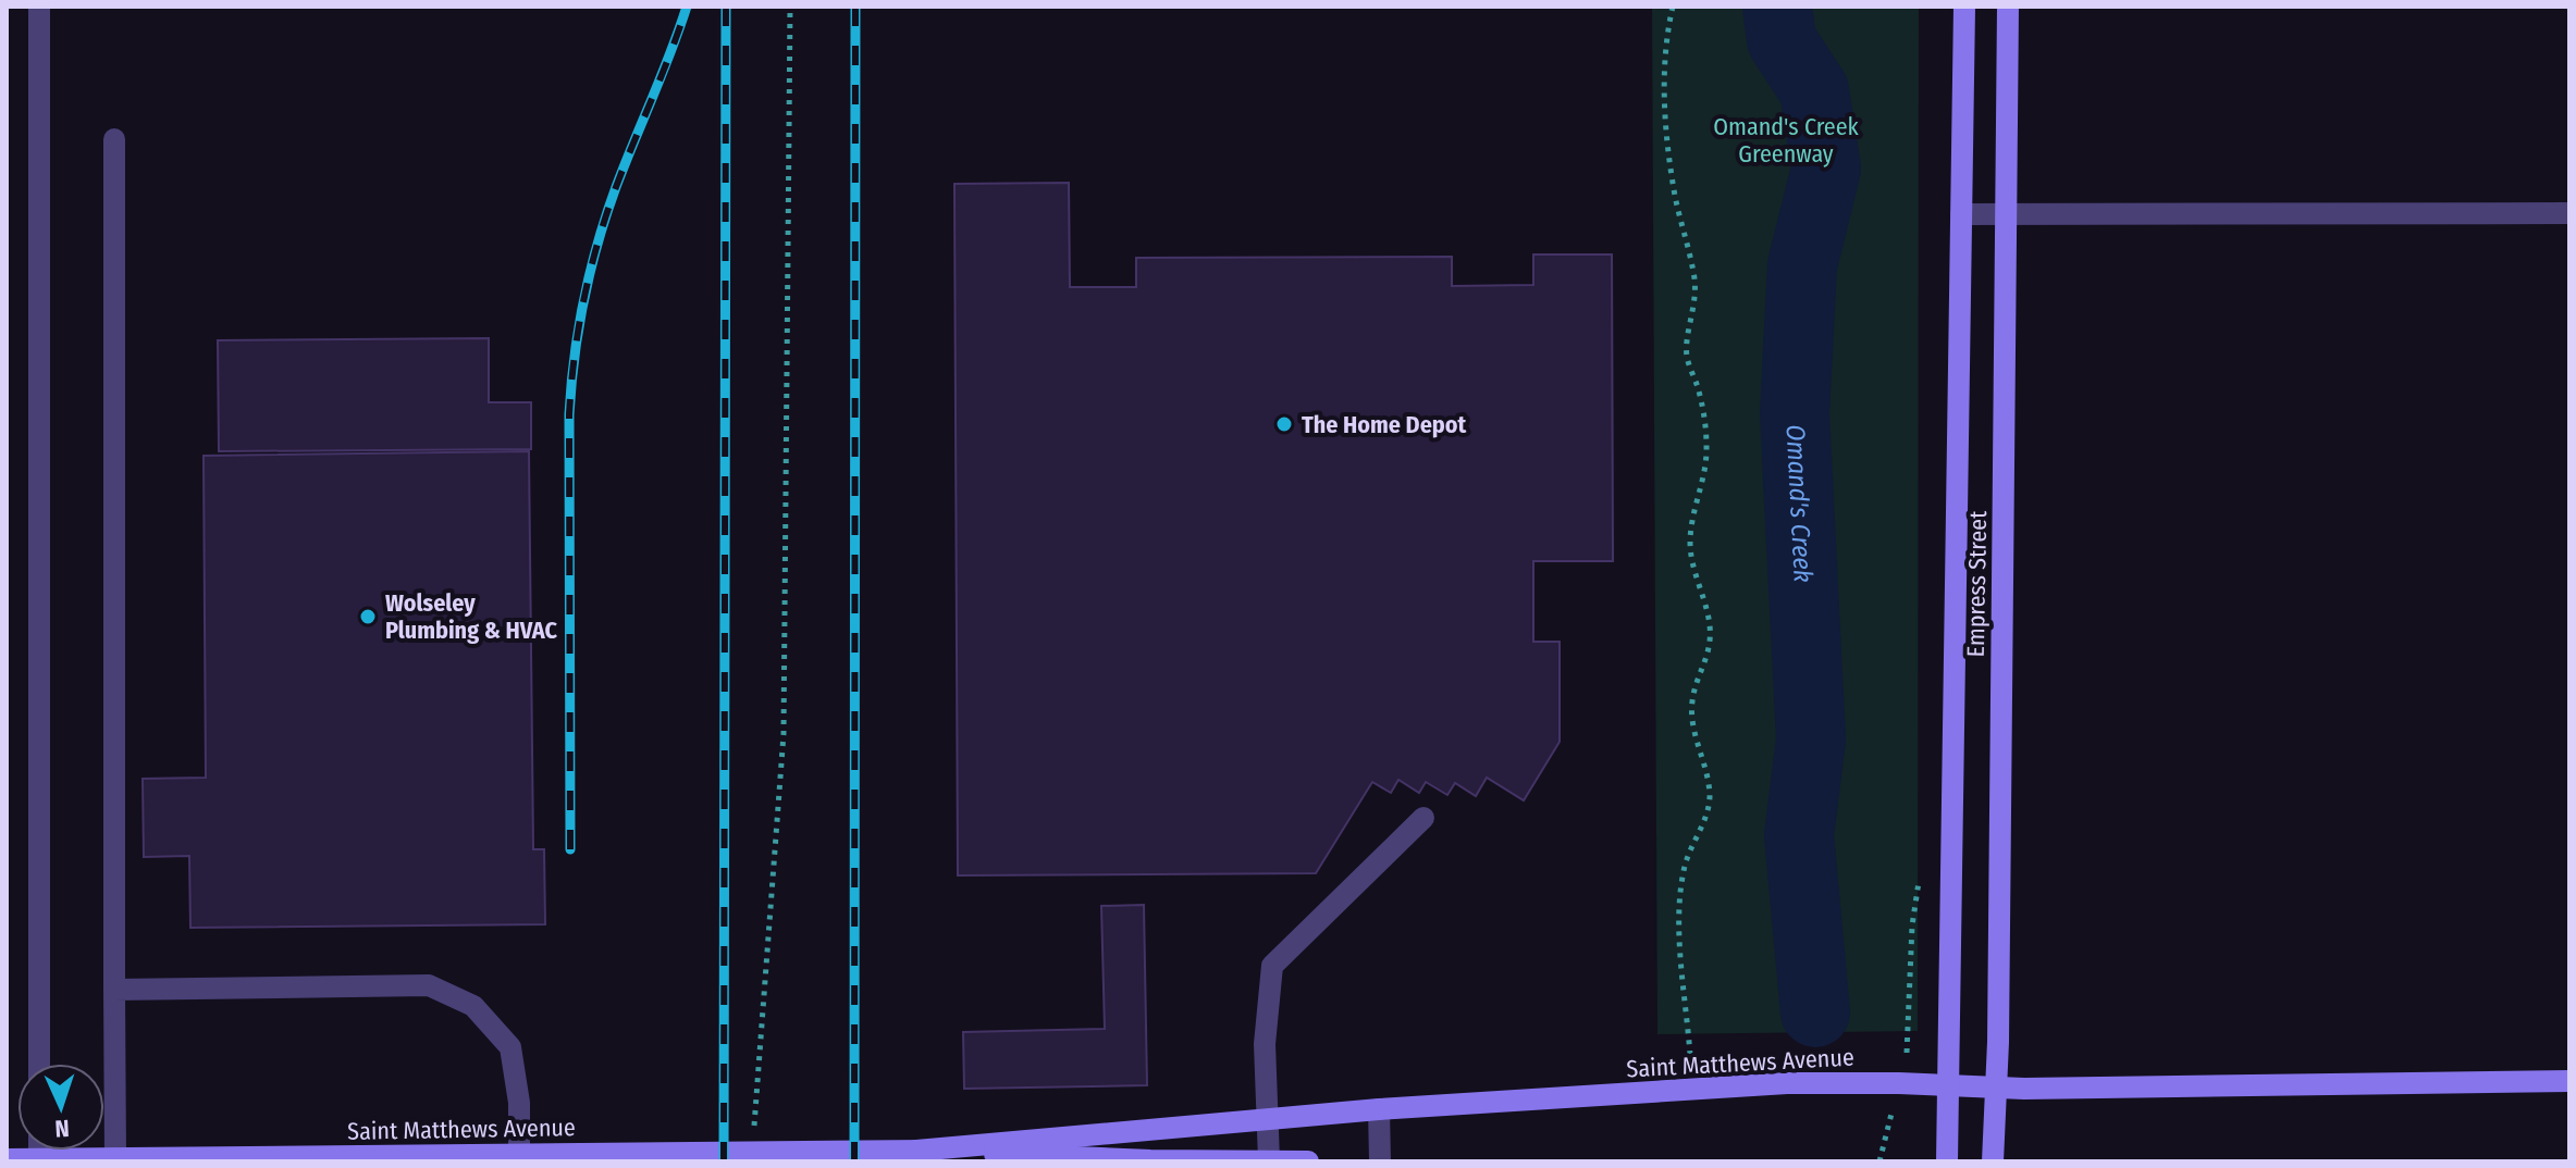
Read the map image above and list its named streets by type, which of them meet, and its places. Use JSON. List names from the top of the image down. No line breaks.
{"streets":{"main road":["Empress Street","Saint Matthews Avenue"]},"crossings":[["Empress Street","Saint Matthews Avenue"]],"water":["Omand's Creek"],"parks":["Omand's Creek Greenway"],"places":["The Home Depot","Wolseley Plumbing & HVAC"],"north":"bottom"}
